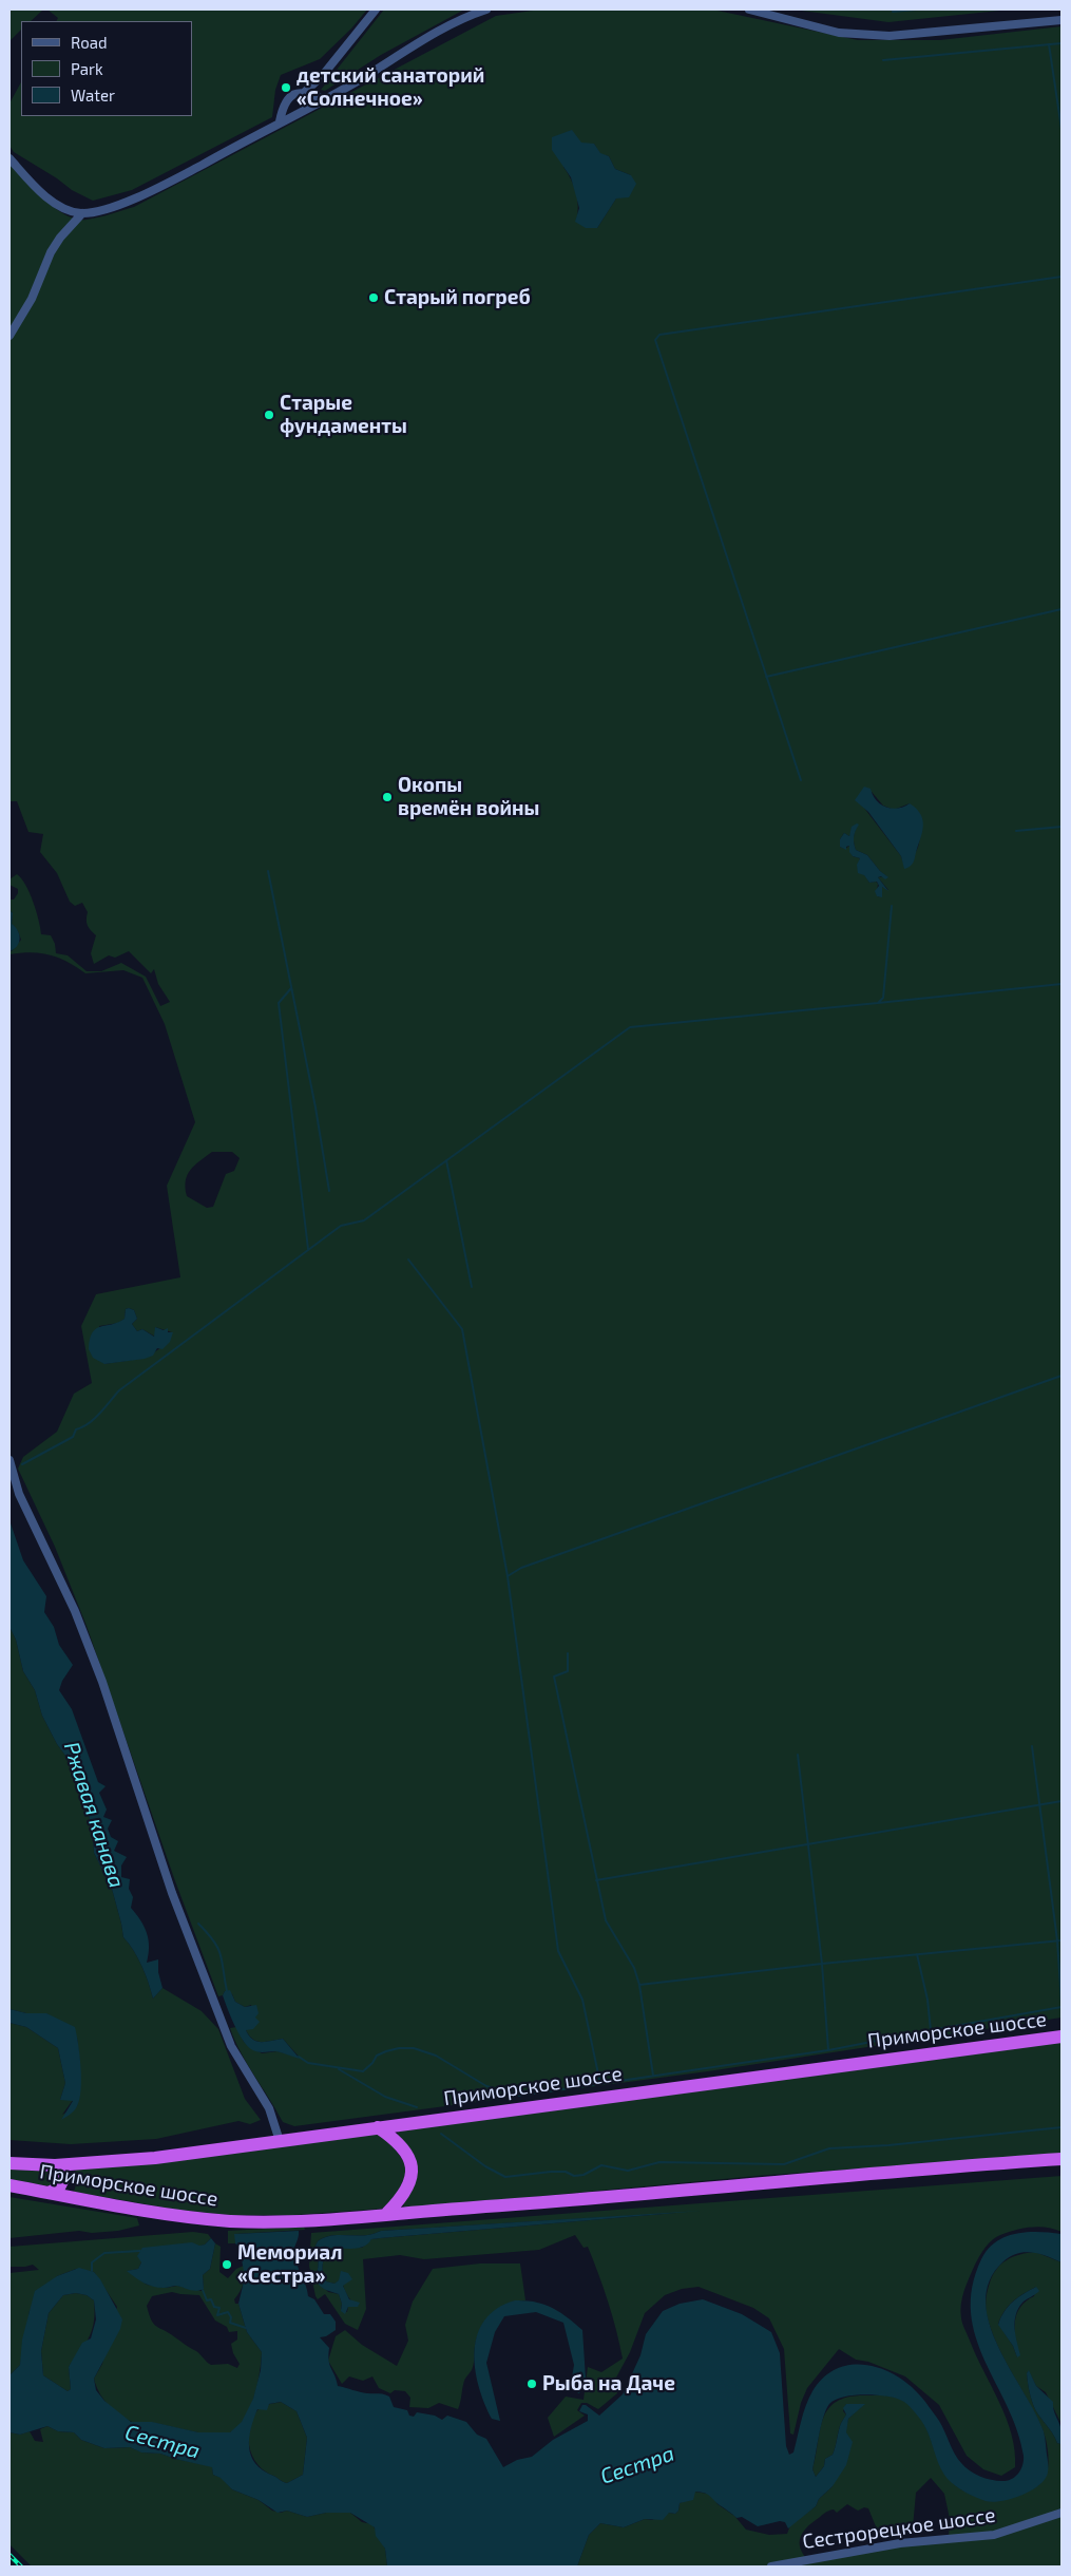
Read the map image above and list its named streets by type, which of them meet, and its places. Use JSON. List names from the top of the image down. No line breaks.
{"streets":{"highway":["Приморское шоссе"],"street":["Сестрорецкое шоссе"]},"water":["Ржавая канава","Сестра"],"places":["детский санаторий «Солнечное»","Старый погреб","Старые фундаменты","Окопы времён войны","Мемориал «Сестра»","Рыба на Даче"],"legend":["Road","Park","Water"]}
